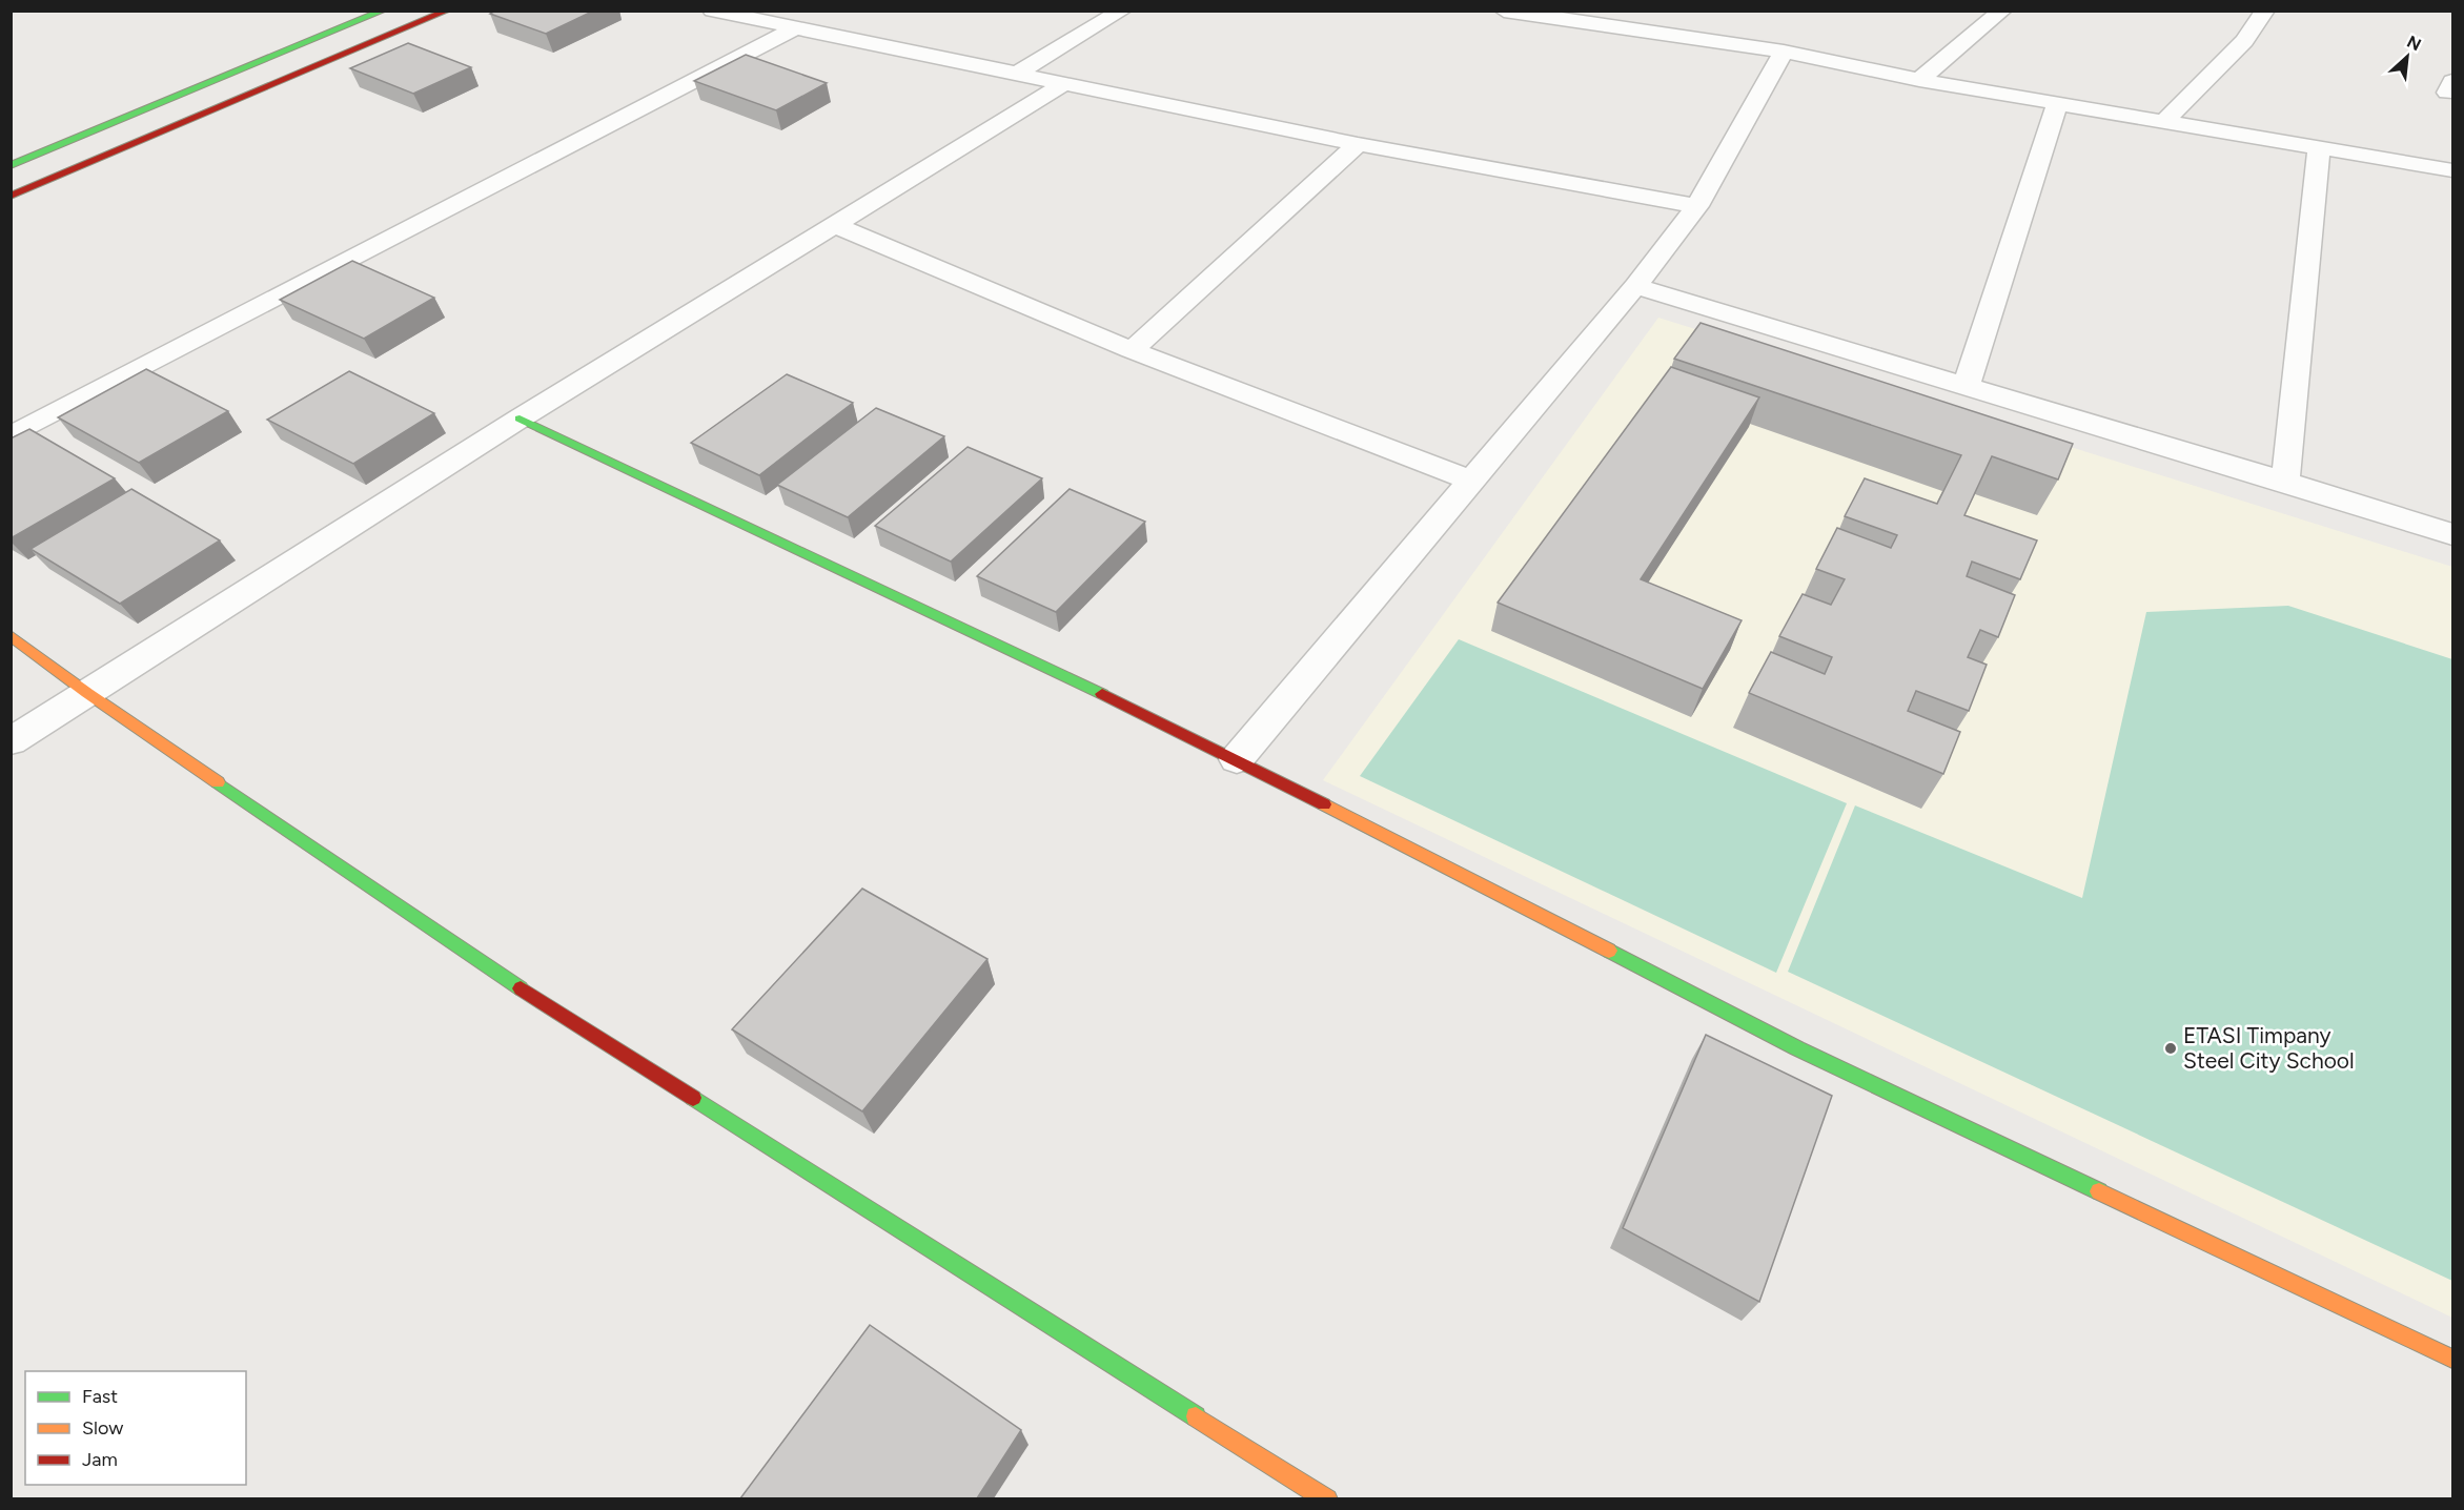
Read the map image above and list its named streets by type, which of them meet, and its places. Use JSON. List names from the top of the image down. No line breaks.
{"places":["ETASI Timpany Steel City School"],"legend":["Fast","Slow","Jam"],"north":"top right"}
